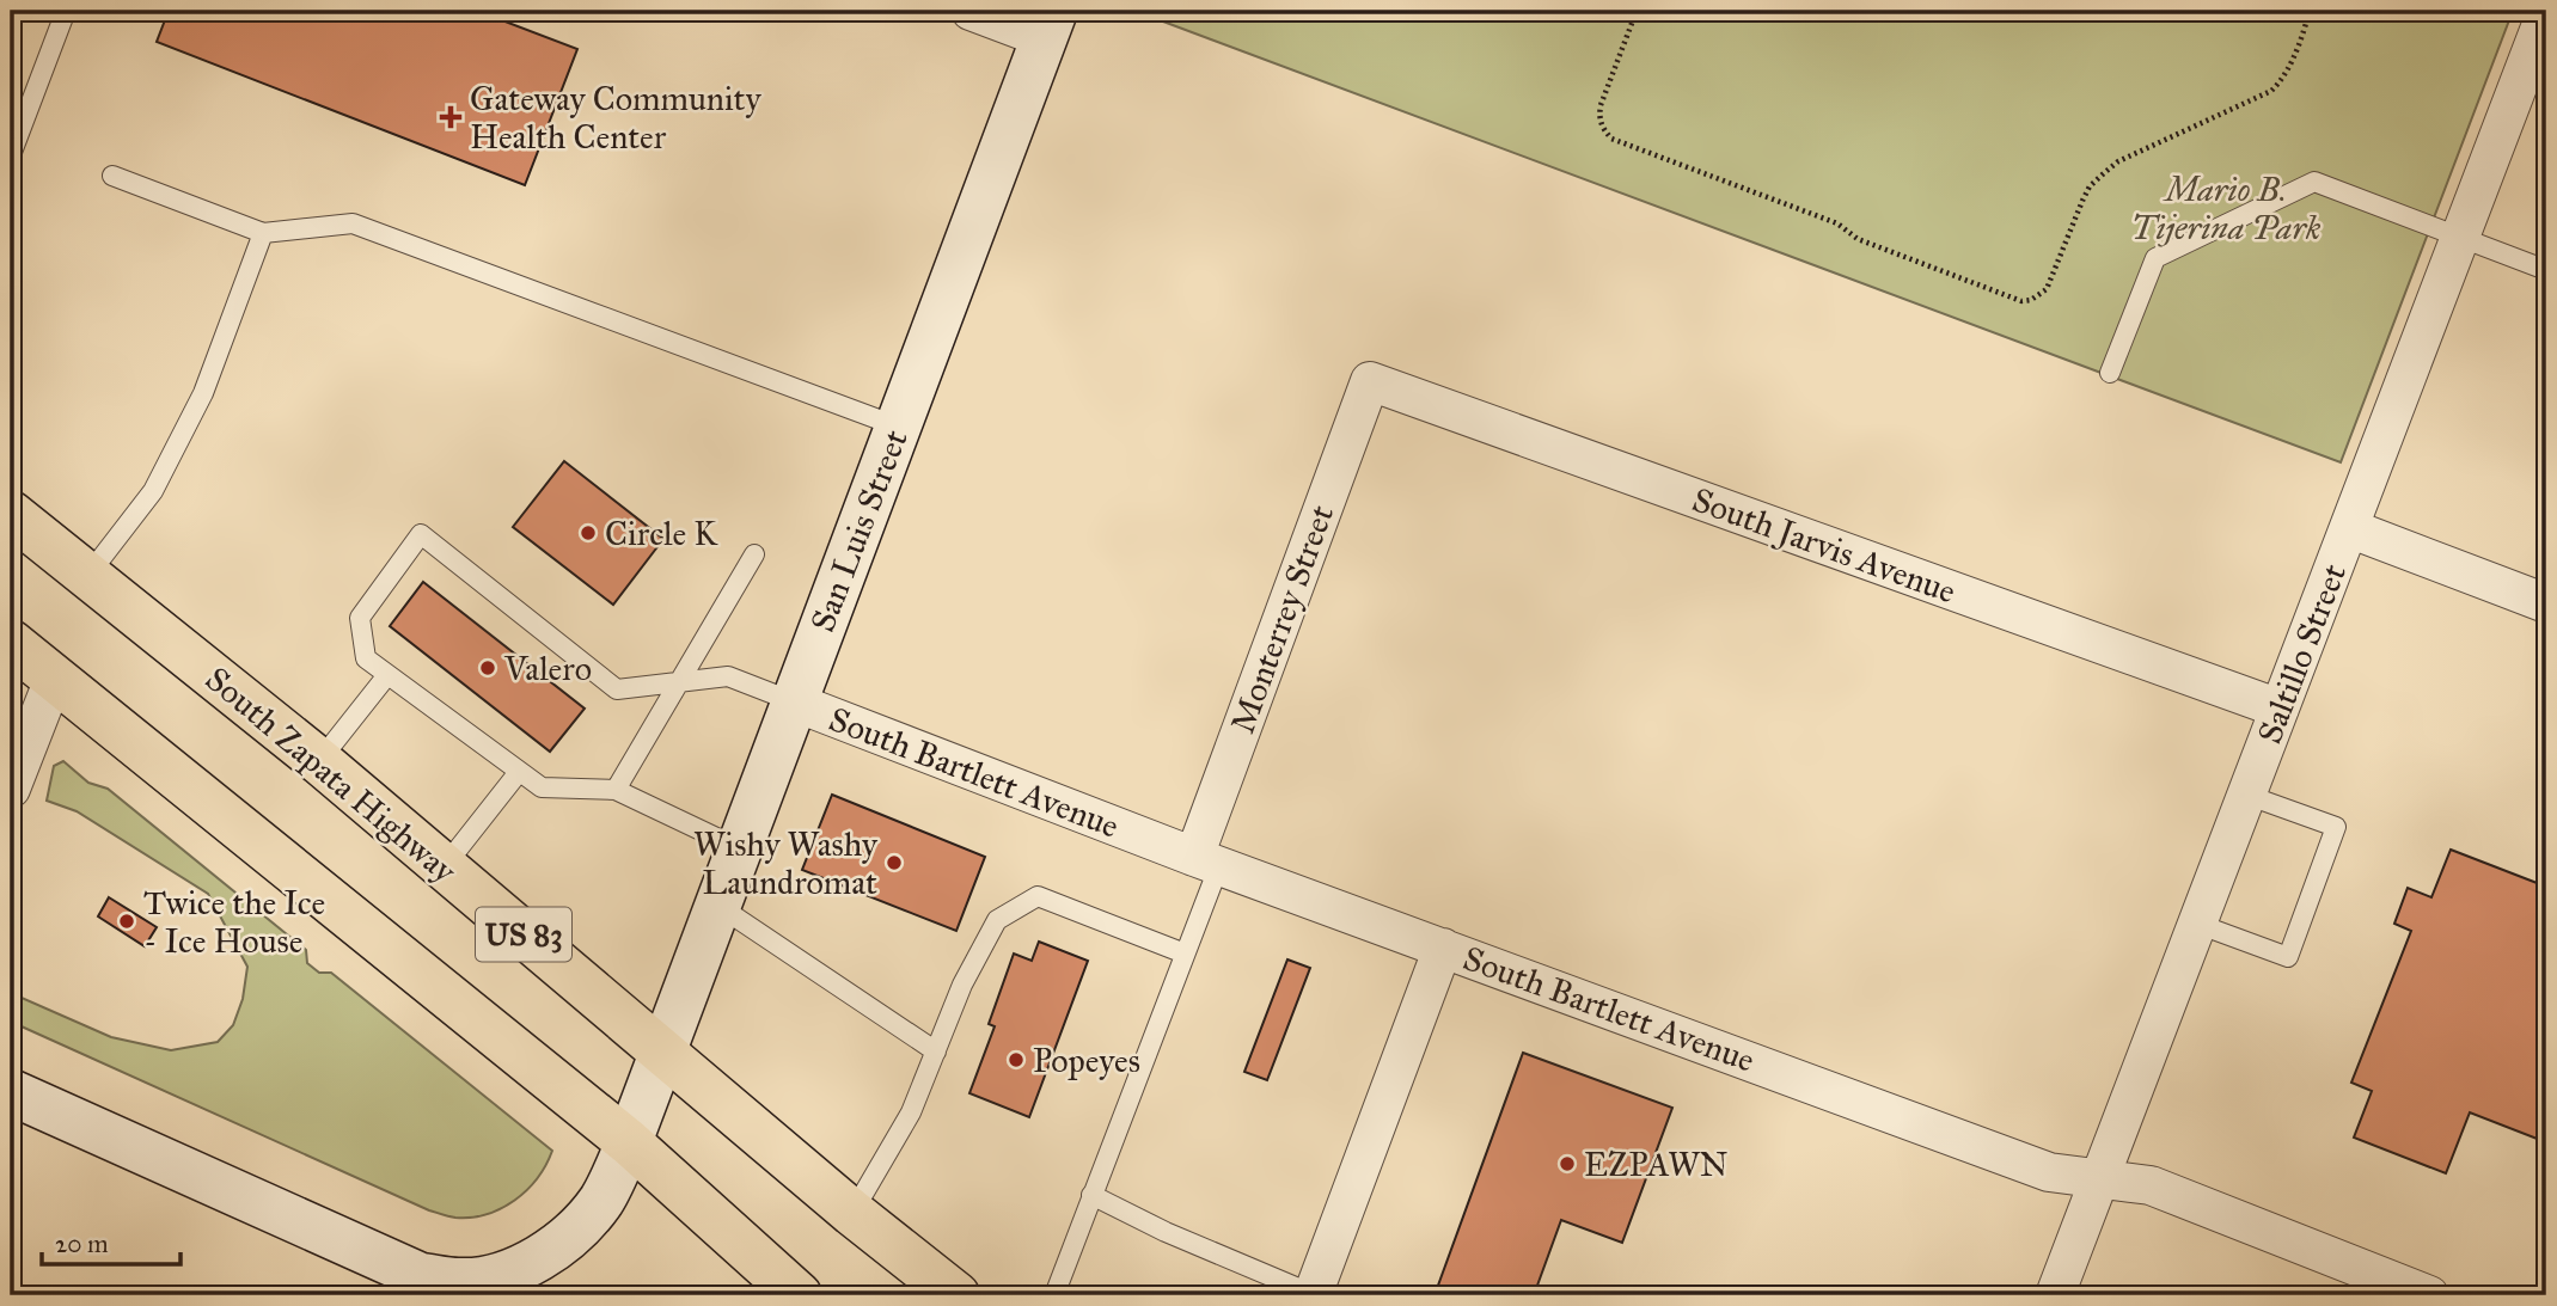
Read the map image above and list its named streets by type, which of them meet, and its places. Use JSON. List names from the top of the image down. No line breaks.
{"streets":{"main road":["San Luis Street","South Zapata Highway","US 83"],"street":["South Jarvis Avenue","Monterrey Street","Saltillo Street","South Bartlett Avenue"]},"crossings":[["San Luis Street","South Bartlett Avenue"],["San Luis Street","South Zapata Highway"],["San Luis Street","US 83"],["South Jarvis Avenue","Monterrey Street"],["South Jarvis Avenue","Saltillo Street"],["Monterrey Street","South Bartlett Avenue"],["Saltillo Street","South Bartlett Avenue"]],"parks":["Mario B. Tijerina Park"],"places":{"health":["Gateway Community Health Center"],"other":["Circle K","Valero","Wishy Washy Laundromat","Twice the Ice - Ice House","Popeyes","EZPAWN"]},"scale_bar":"20 m"}
